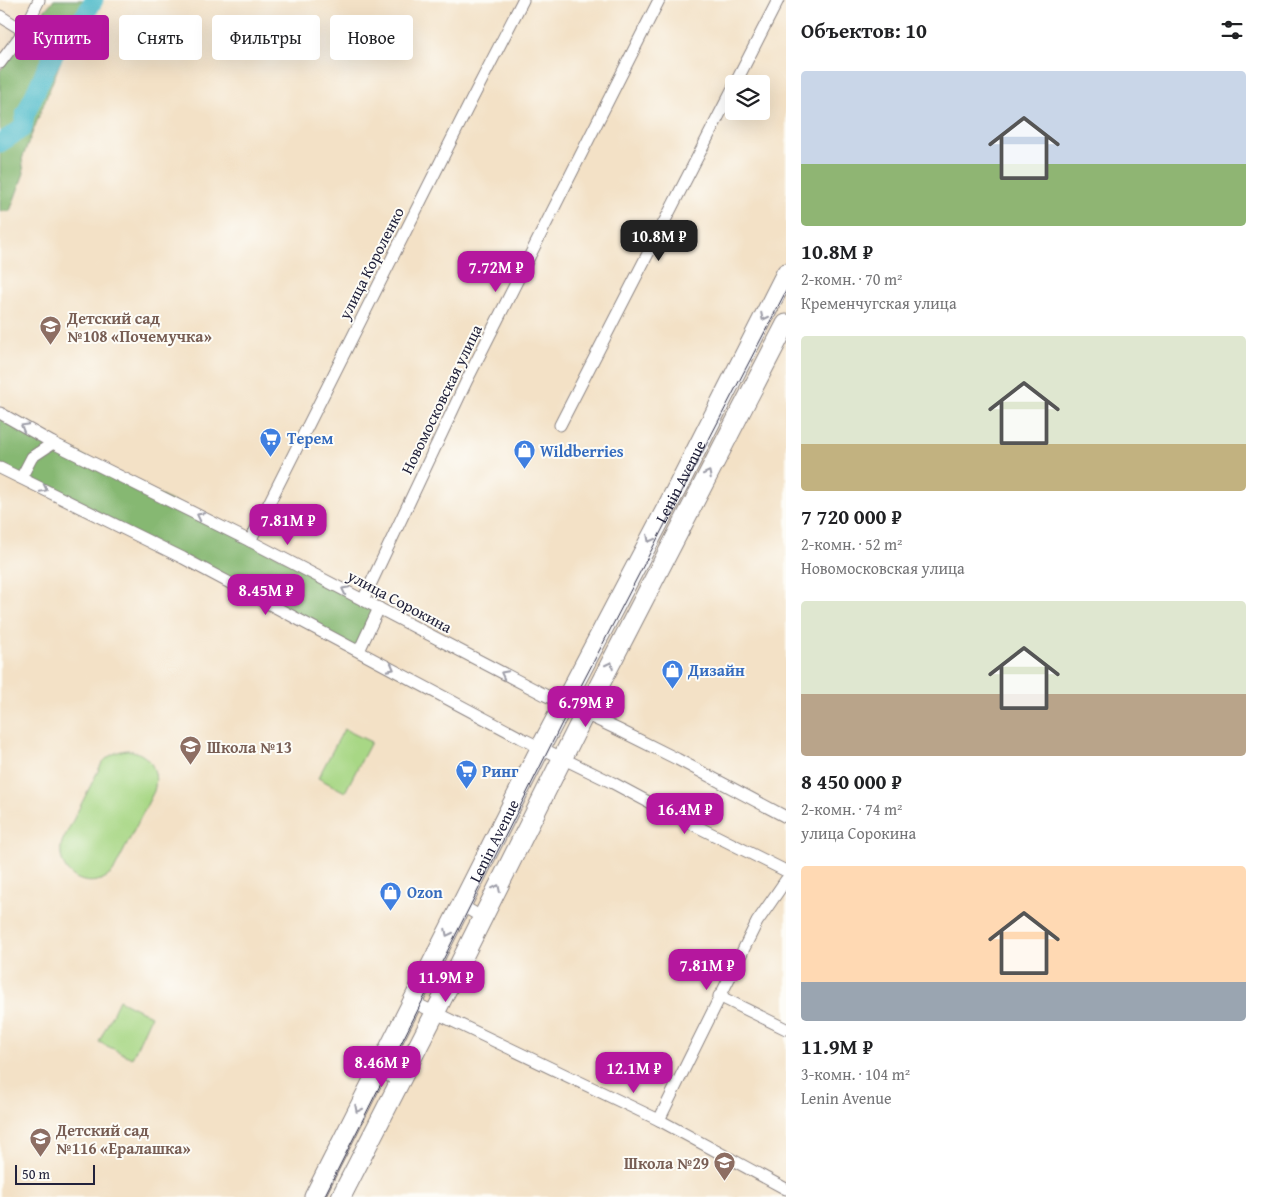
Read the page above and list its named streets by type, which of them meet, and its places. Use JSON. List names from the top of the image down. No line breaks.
{"streets":{"main road":["Lenin Avenue"],"street":["улица Короленко","Новомосковская улица","улица Сорокина"]},"crossings":[["улица Короленко","улица Сорокина"],["Новомосковская улица","улица Сорокина"],["Lenin Avenue","улица Сорокина"]],"places":{"school or university":["Детский сад №108 «Почемучка»","Школа №13","Детский сад №116 «Ералашка»","Школа №29"],"supermarket":["Терем","Ринг"],"shop":["Wildberries","Дизайн","Ozon"]},"scale_bar":"50 m","page":{"heading":"Объектов: 10","chip":["Купить","Снять","Фильтры","Новое"],"list":[{"name":"10.8M ₽","note":"2-комн. · 70 m² · Кременчугская улица"},{"name":"7 720 000 ₽","note":"2-комн. · 52 m² · Новомосковская улица"},{"name":"8 450 000 ₽","note":"2-комн. · 74 m² · улица Сорокина"},{"name":"11.9M ₽","note":"3-комн. · 104 m² · Lenin Avenue"}],"price":["10.8M ₽","7.72M ₽","7.81M ₽","8.45M ₽","6.79M ₽","16.4M ₽","7.81M ₽","11.9M ₽","8.46M ₽","12.1M ₽"],"scale":"50 m"}}
